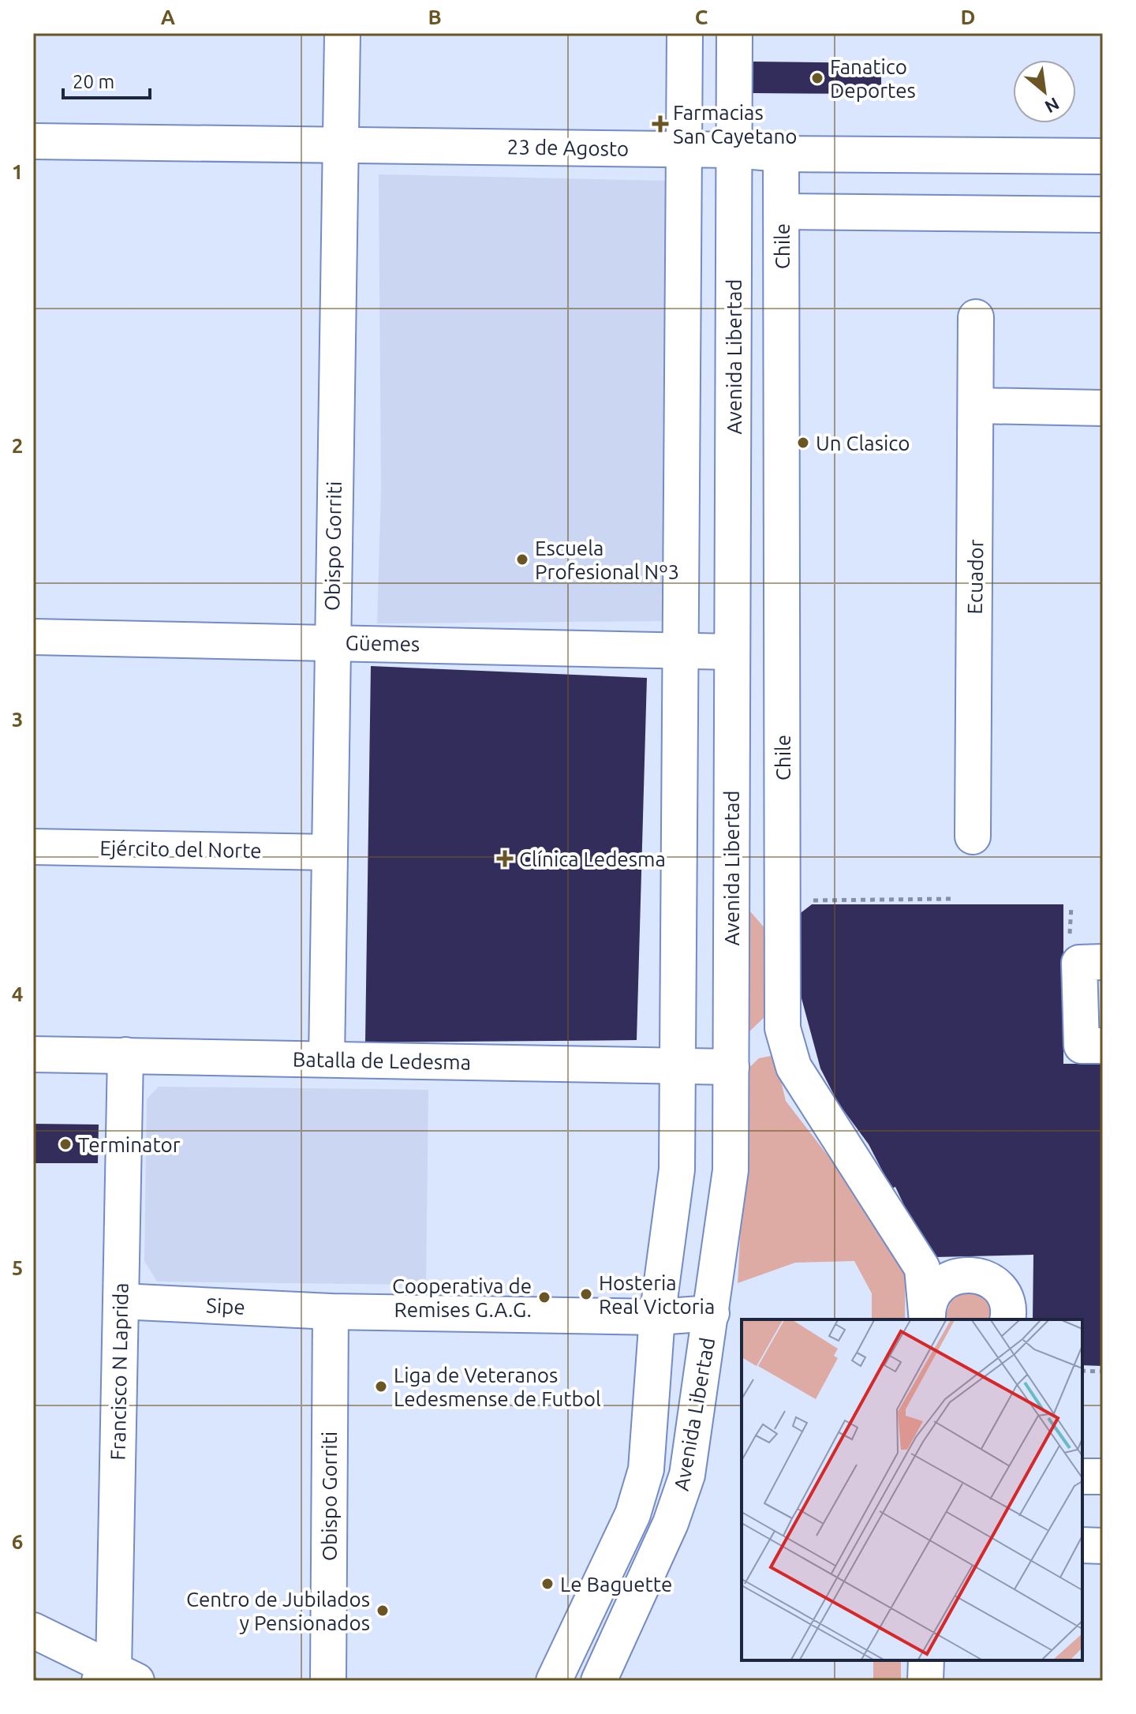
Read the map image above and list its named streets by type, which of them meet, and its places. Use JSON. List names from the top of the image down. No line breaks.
{"streets":{"street":["23 de Agosto","Chile","Avenida Libertad","Obispo Gorriti","Ecuador","Güemes","Ejército del Norte","Batalla de Ledesma","Sipe","Francisco N Laprida"]},"crossings":[["23 de Agosto","Chile"],["23 de Agosto","Avenida Libertad"],["23 de Agosto","Obispo Gorriti"],["Avenida Libertad","Güemes"],["Avenida Libertad","Batalla de Ledesma"],["Avenida Libertad","Sipe"],["Obispo Gorriti","Güemes"],["Obispo Gorriti","Ejército del Norte"],["Obispo Gorriti","Batalla de Ledesma"],["Obispo Gorriti","Sipe"],["Batalla de Ledesma","Francisco N Laprida"],["Sipe","Francisco N Laprida"]],"places":{"other":["Fanatico Deportes","Un Clasico","Escuela Profesional Nº3","Terminator","Hosteria Real Victoria","Cooperativa de Remises G.A.G.","Liga de Veteranos Ledesmense de Futbol","Le Baguette","Centro de Jubilados y Pensionados"],"health":["Farmacias San Cayetano","Clínica Ledesma"]},"scale_bar":"20 m","north":"bottom right","grid":{"columns":["A","B","C","D"],"rows":["1","2","3","4","5","6"]}}
